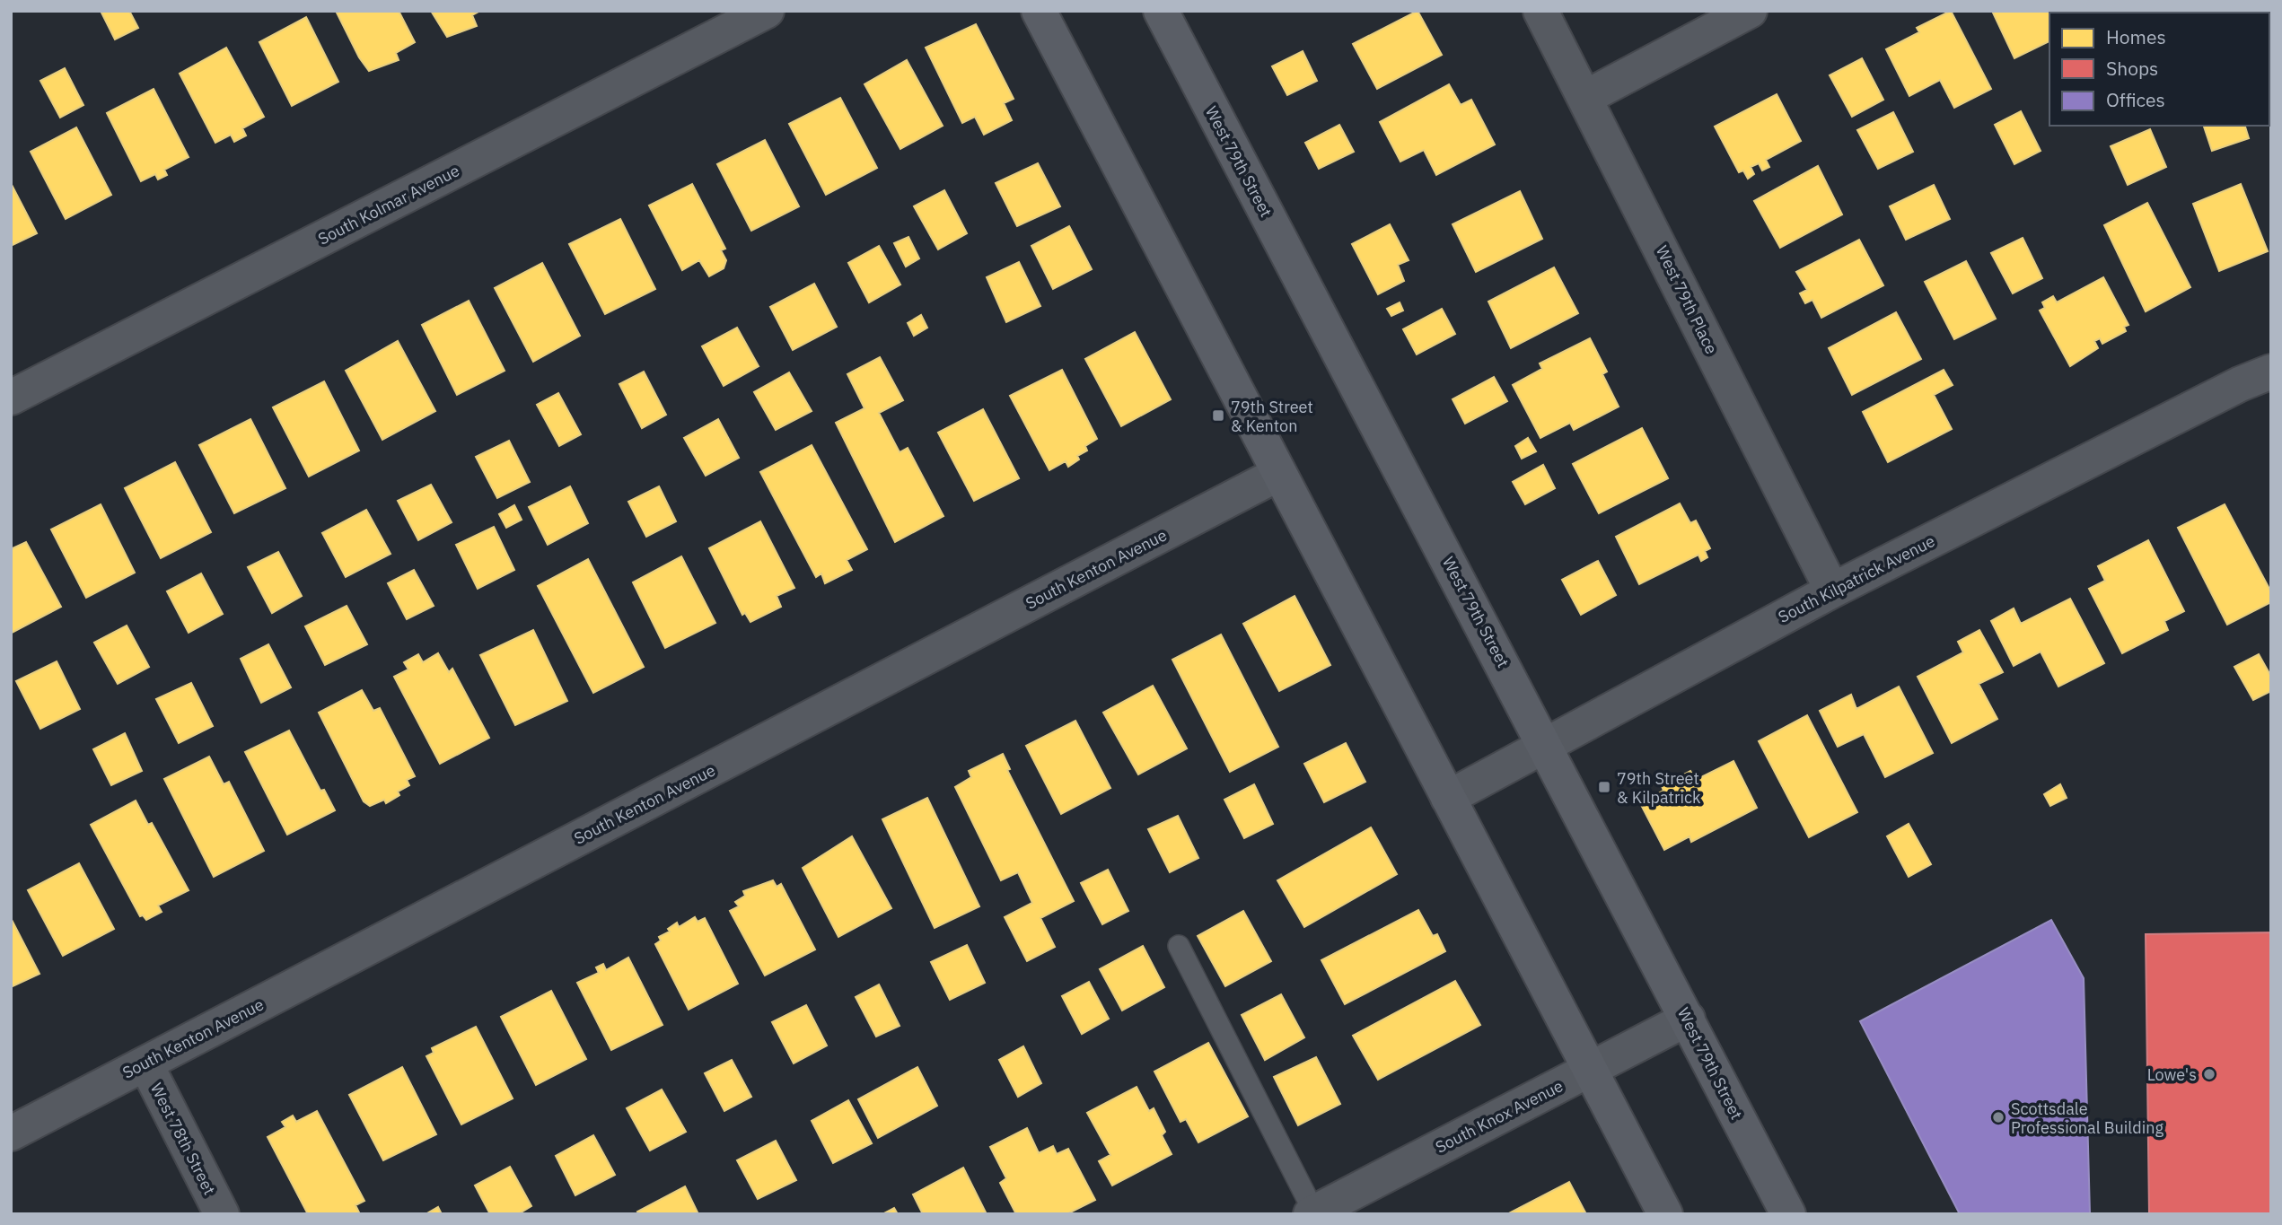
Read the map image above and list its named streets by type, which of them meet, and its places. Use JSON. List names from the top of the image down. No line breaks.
{"streets":{"main road":["West 79th Street"],"street":["South Kolmar Avenue","West 79th Place","South Kenton Avenue","South Kilpatrick Avenue","South Knox Avenue","West 78th Street"]},"crossings":[["West 79th Street","South Kilpatrick Avenue"],["West 79th Street","South Knox Avenue"],["West 79th Place","South Kilpatrick Avenue"],["South Kenton Avenue","West 78th Street"]],"places":{"transit":["79th Street & Kenton","79th Street & Kilpatrick"],"other":["Lowe's","Scottsdale Professional Building"]},"legend":["Homes","Shops","Offices"]}
